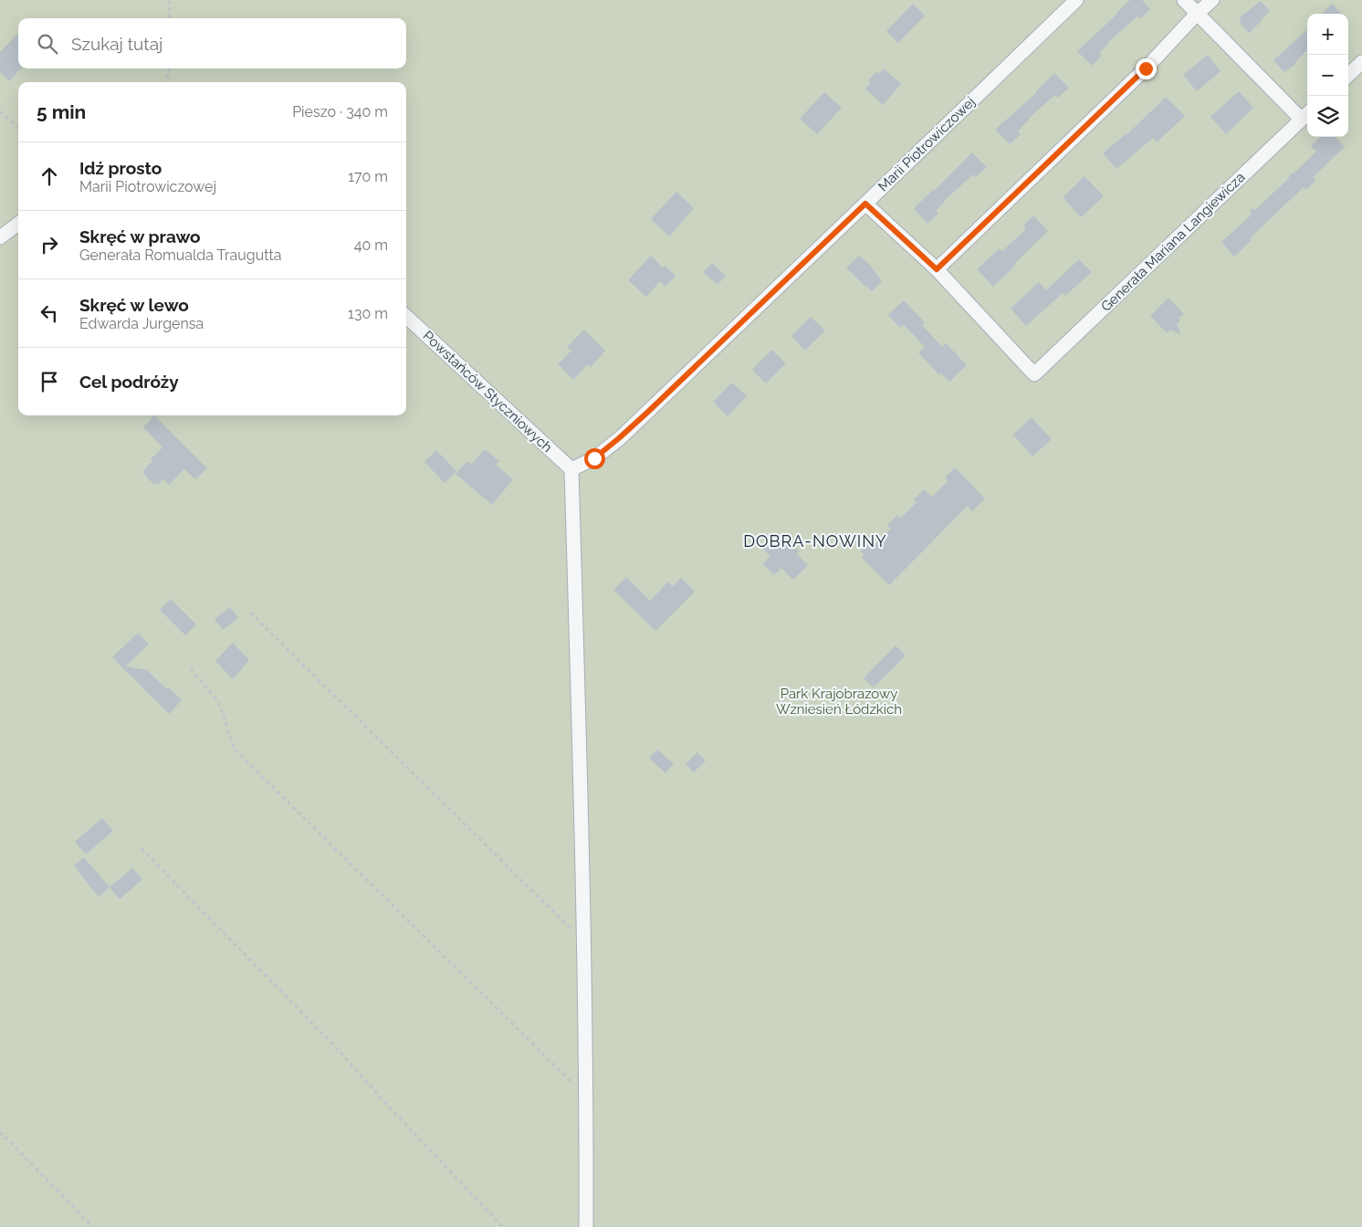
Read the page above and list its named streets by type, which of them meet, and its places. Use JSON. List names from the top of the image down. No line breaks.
{"streets":{"street":["Marii Piotrowiczowej","Generała Mariana Langiewicza","Powstańców Styczniowych"]},"crossings":[["Marii Piotrowiczowej","Powstańców Styczniowych"]],"districts":["DOBRA-NOWINY"],"parks":["Park Krajobrazowy Wzniesień Łódzkich"],"page":{"map_buttons":["+","−"],"search":"Szukaj tutaj","heading":["5 min","Pieszo · 340 m"],"list":[["Idź prosto","Marii Piotrowiczowej","170 m"],["Skręć w prawo","Generała Romualda Traugutta","40 m"],["Skręć w lewo","Edwarda Jurgensa","130 m"],"Cel podróży"]}}
